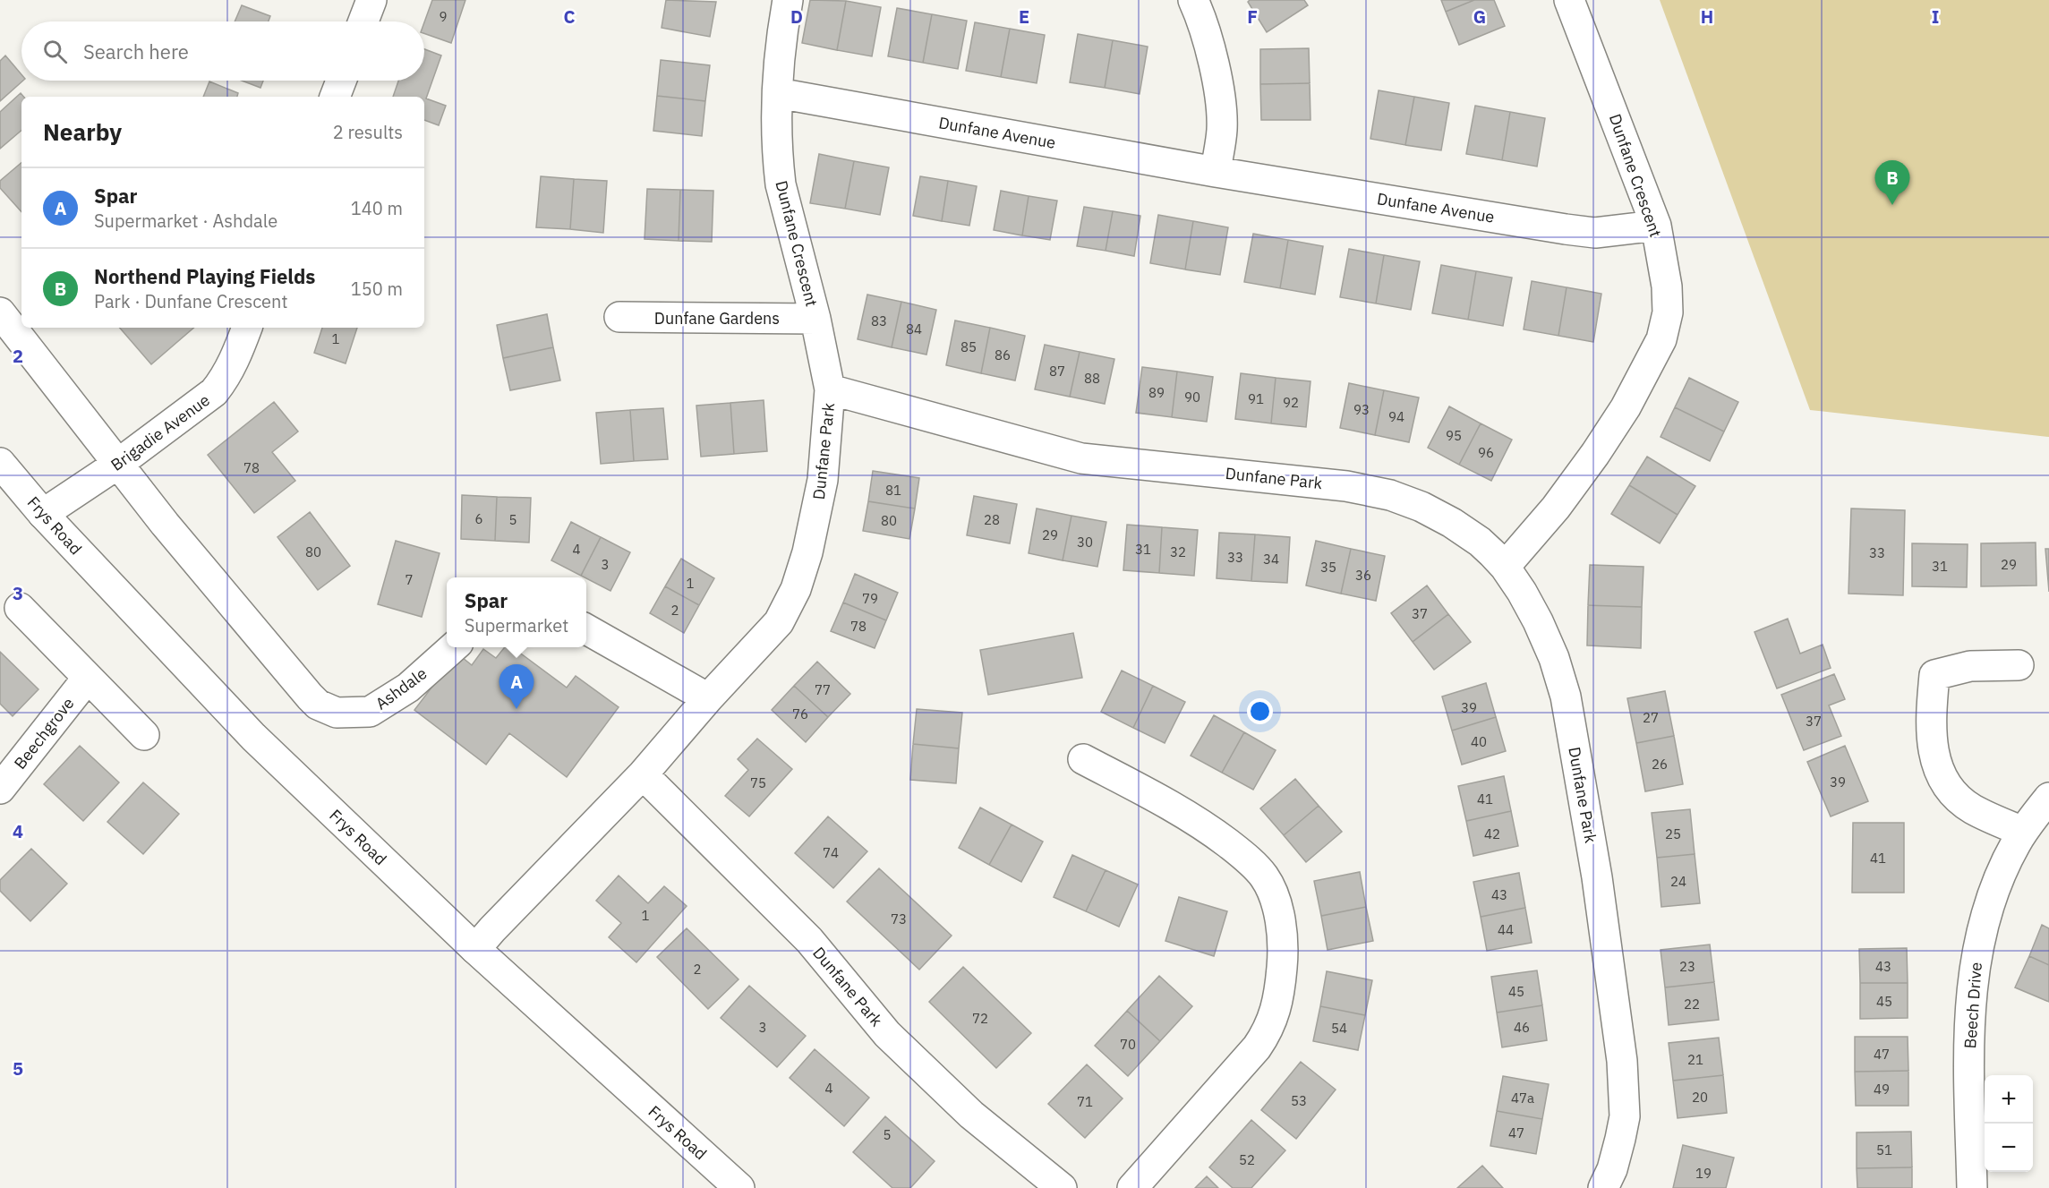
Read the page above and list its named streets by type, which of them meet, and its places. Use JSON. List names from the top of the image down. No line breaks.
{"streets":{"street":["Dunfane Avenue","Dunfane Crescent","Dunfane Gardens","Brigadie Avenue","Dunfane Park","Frys Road","Ashdale","Beechgrove","Beech Drive"]},"crossings":[["Dunfane Avenue","Dunfane Crescent"],["Dunfane Crescent","Dunfane Gardens"],["Dunfane Crescent","Dunfane Park"],["Brigadie Avenue","Frys Road"],["Brigadie Avenue","Ashdale"],["Dunfane Park","Frys Road"]],"house_numbers":["9","83","84","1","85","86","87","88","89","90","91","92","93","94","95","96","78","81","6","5","28","80","29","30","4","31","80","32","33","33","34","3","29","31","35","36","7","1","79","2","37","78","77","39","76","27","37","40","26","39","75","41","42","25","74","41","24","43","1","73","44","23","43","2","45","45","22","72","3","46","54","70","47","21","4","49","20","47a","53","71","47","5","51","52","19"],"page":{"search":"Search here","heading":["Nearby","2 results"],"pins":["B","A"],"list":[{"mark":"A","name":"Spar","note":"Supermarket · Ashdale","value":"140 m"},{"mark":"B","name":"Northend Playing Fields","note":"Park · Dunfane Crescent","value":"150 m"}],"popup":["Spar","Supermarket"],"map_buttons":["+","−"]},"grid":{"columns":["C","D","E","F","G","H","I"],"rows":["2","3","4","5"]}}
